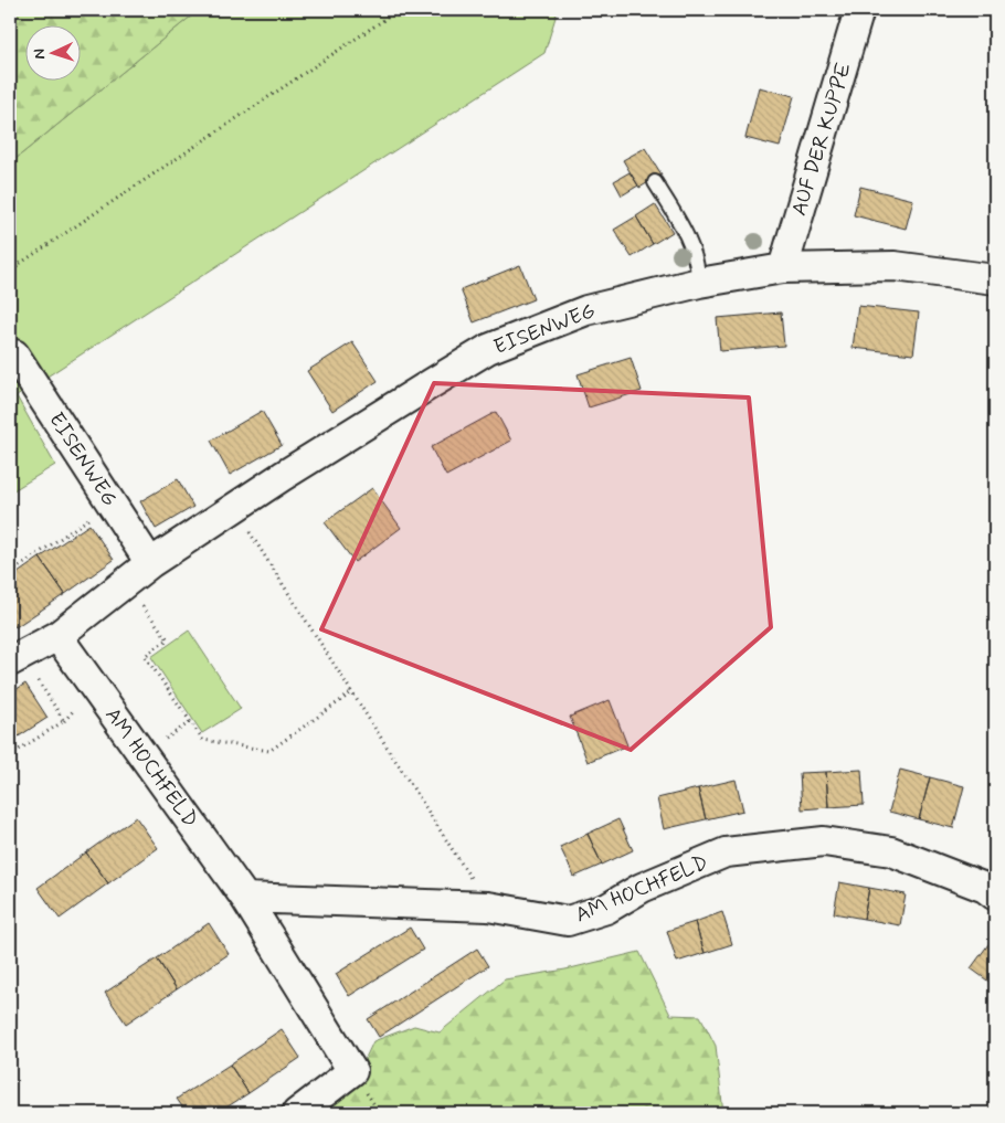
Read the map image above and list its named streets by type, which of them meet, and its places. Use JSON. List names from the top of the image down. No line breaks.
{"streets":{"street":["AUF DER KUPPE","EISENWEG","AM HOCHFELD"]},"crossings":[["AUF DER KUPPE","EISENWEG"],["EISENWEG","AM HOCHFELD"]],"north":"left"}
